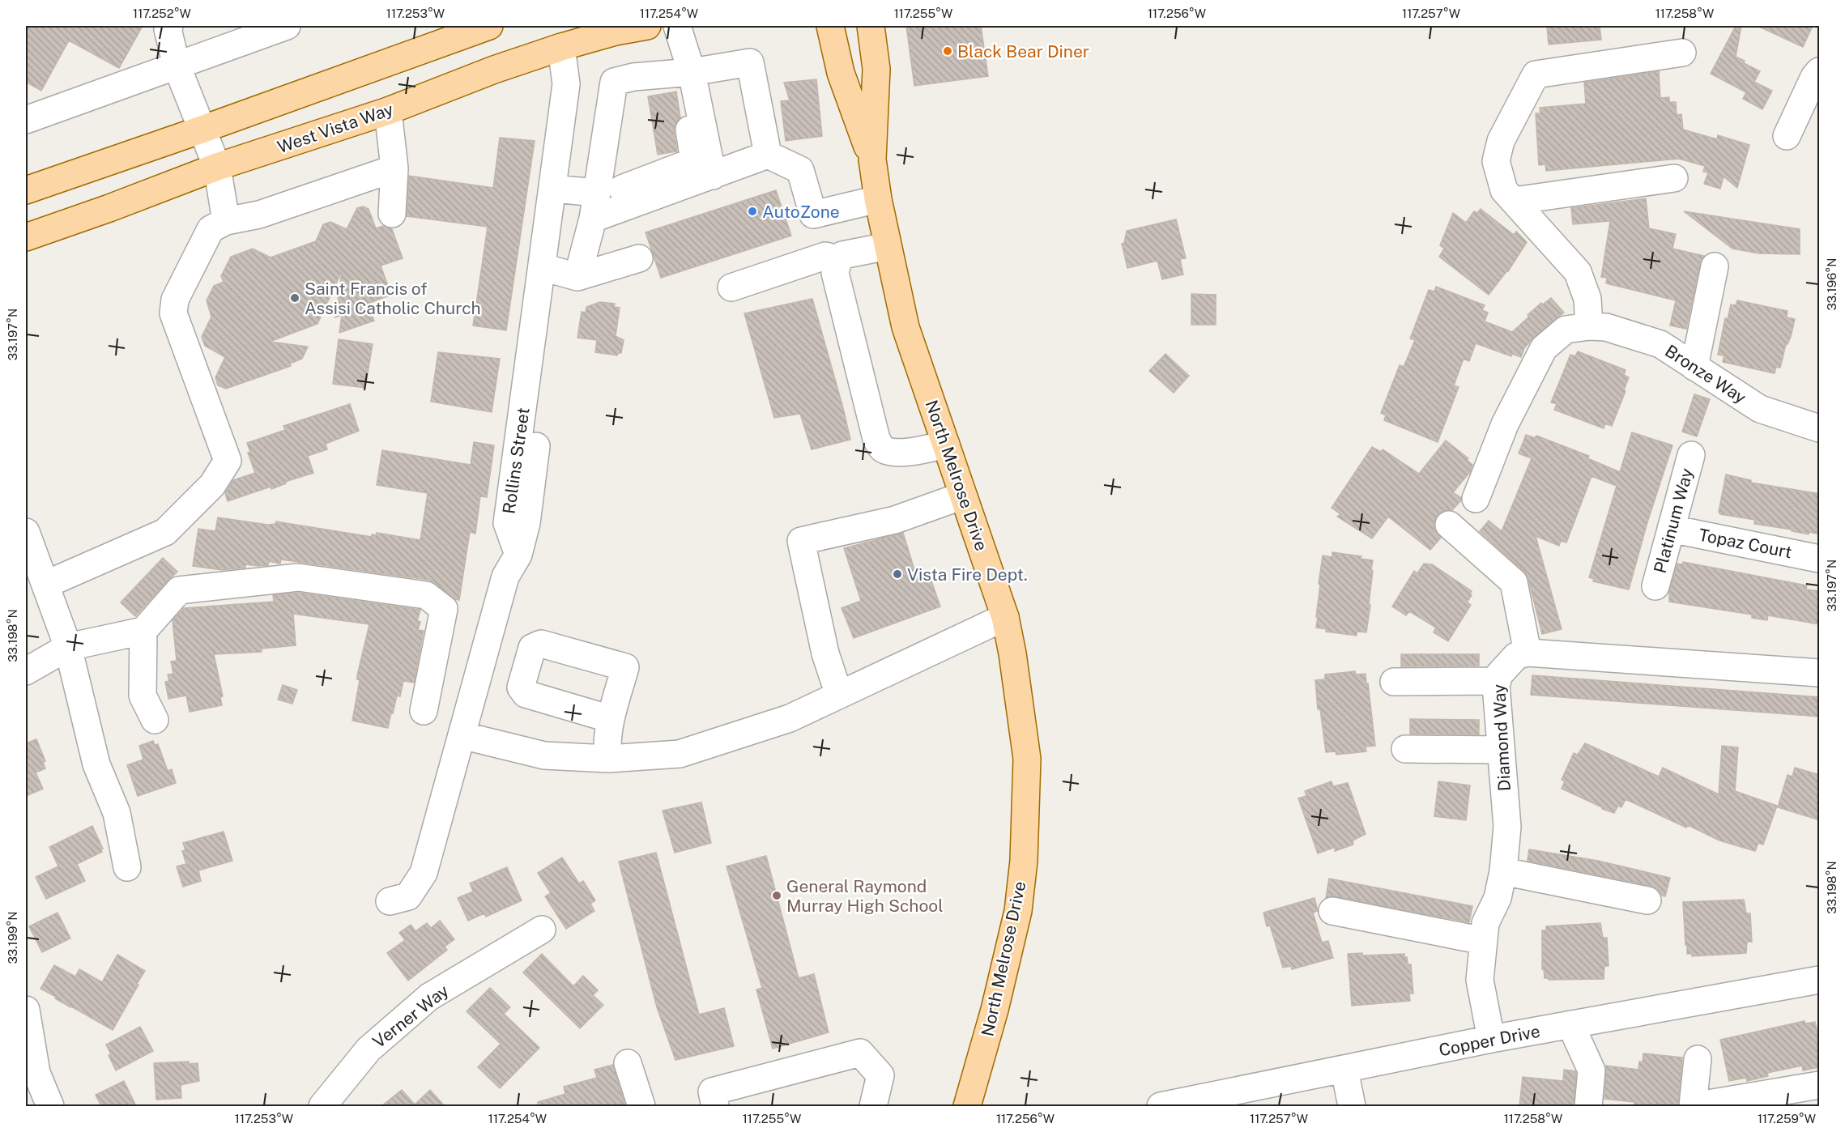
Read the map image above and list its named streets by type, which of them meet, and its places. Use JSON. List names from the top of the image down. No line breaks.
{"streets":{"main road":["West Vista Way","North Melrose Drive"],"street":["Bronze Way","Rollins Street","Platinum Way","Topaz Court","Diamond Way","Verner Way","Copper Drive"]},"crossings":[["West Vista Way","Rollins Street"],["Platinum Way","Topaz Court"],["Diamond Way","Copper Drive"]],"places":["Black Bear Diner","AutoZone","Saint Francis of Assisi Catholic Church","Vista Fire Dept.","General Raymond Murray High School"],"coordinates":["117.252°W","117.253°W","117.254°W","117.255°W","117.256°W","117.257°W","117.258°W","33.196°N","33.197°N","33.198°N","33.199°N","117.259°W"]}
